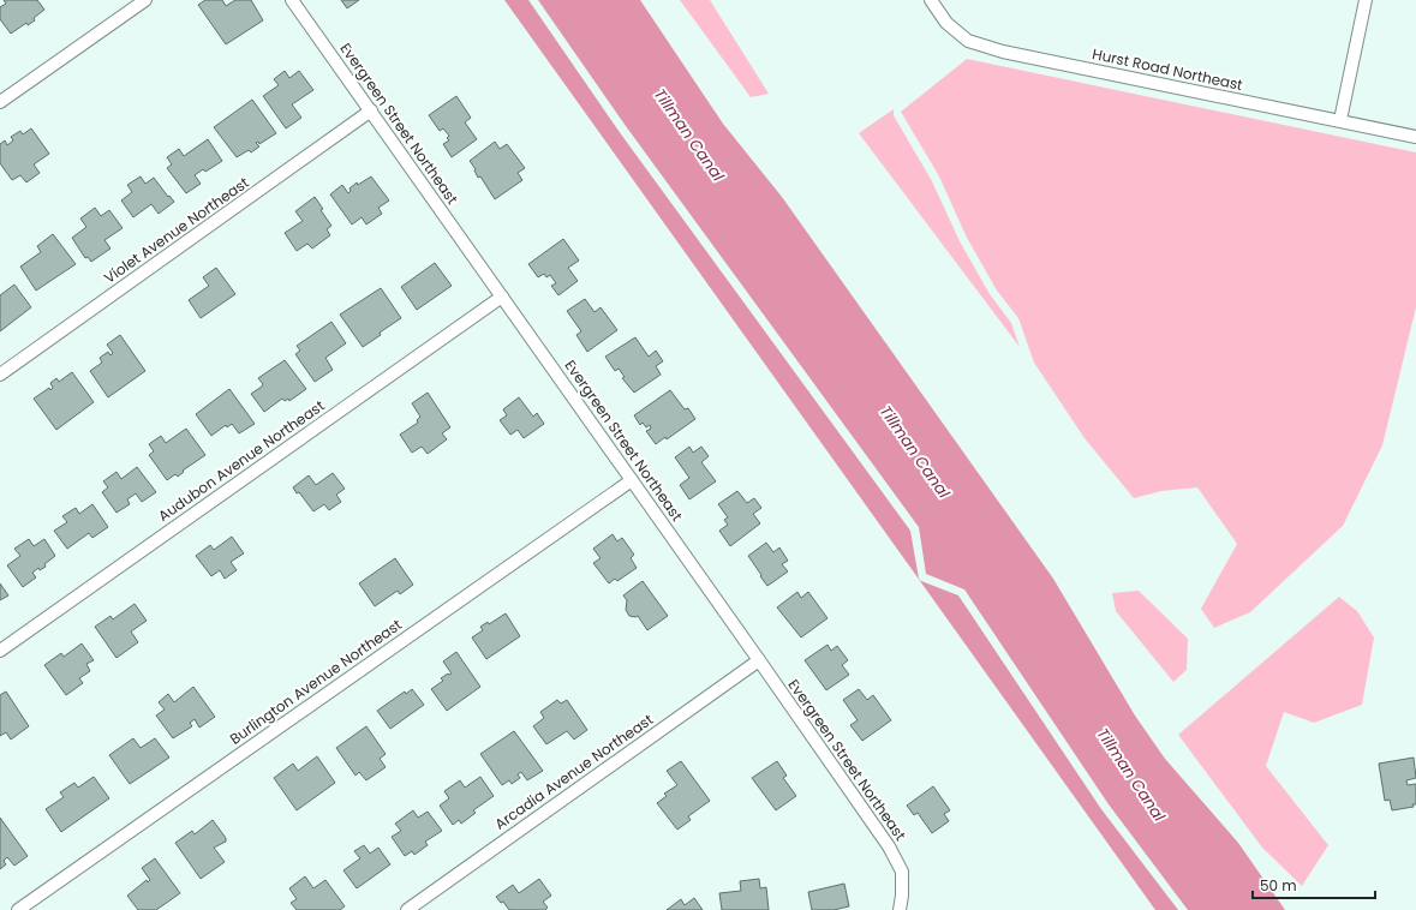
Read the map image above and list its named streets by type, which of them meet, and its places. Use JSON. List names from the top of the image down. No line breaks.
{"streets":{"street":["Hurst Road Northeast","Evergreen Street Northeast","Violet Avenue Northeast","Audubon Avenue Northeast","Burlington Avenue Northeast","Arcadia Avenue Northeast"]},"crossings":[["Evergreen Street Northeast","Violet Avenue Northeast"],["Evergreen Street Northeast","Audubon Avenue Northeast"],["Evergreen Street Northeast","Burlington Avenue Northeast"],["Evergreen Street Northeast","Arcadia Avenue Northeast"]],"water":["Tillman Canal"],"scale_bar":"50 m"}
